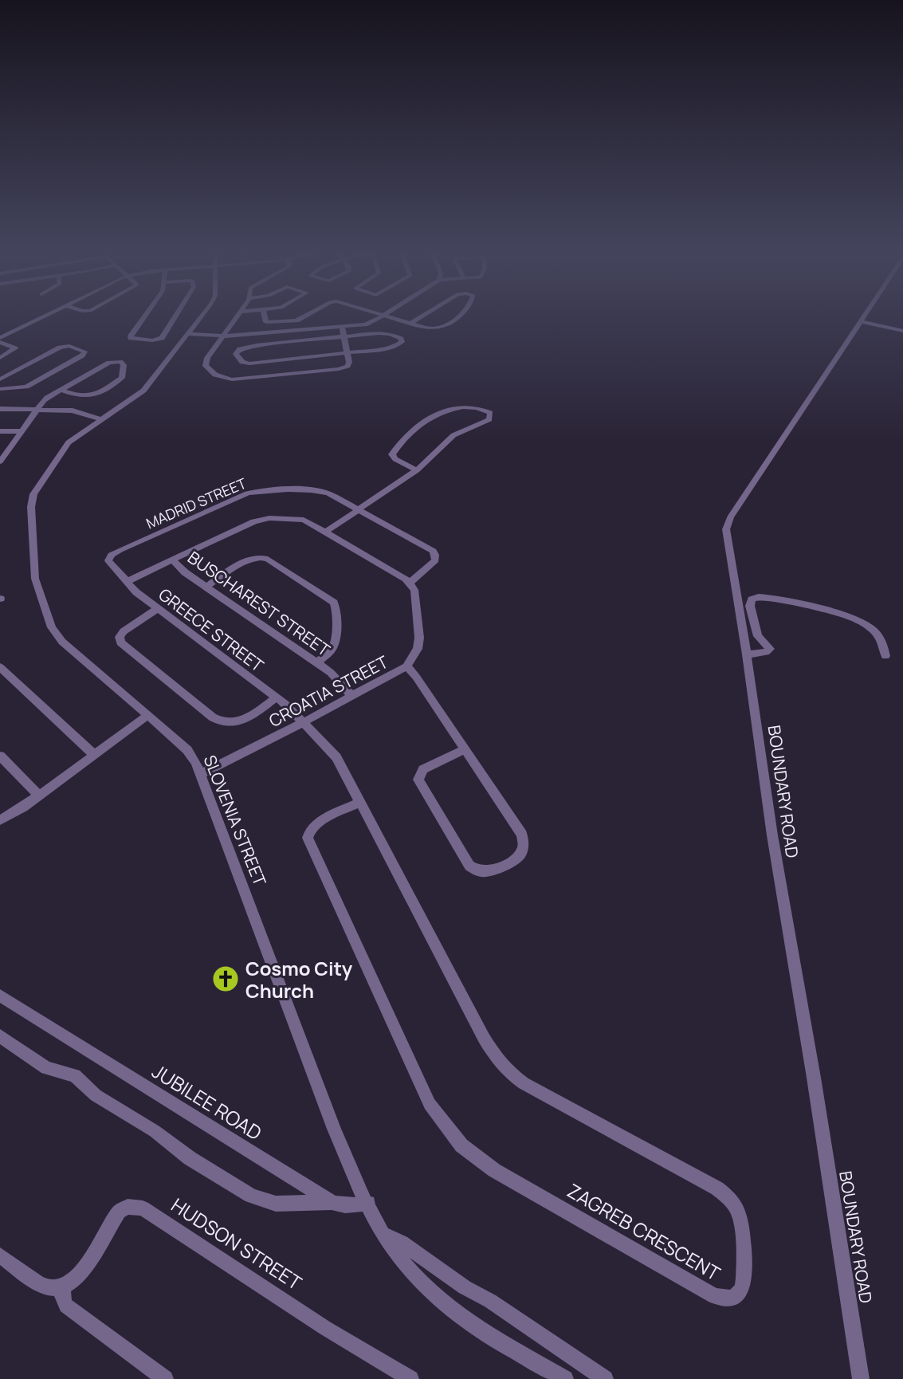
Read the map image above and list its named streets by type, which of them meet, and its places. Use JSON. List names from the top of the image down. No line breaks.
{"streets":{"street":["MADRID STREET","BUSCHAREST STREET","GREECE STREET","CROATIA STREET","BOUNDARY ROAD","SLOVENIA STREET","JUBILEE ROAD","ZAGREB CRESCENT","HUDSON STREET"]},"crossings":[["MADRID STREET","GREECE STREET"],["MADRID STREET","CROATIA STREET"],["BUSCHAREST STREET","CROATIA STREET"],["GREECE STREET","CROATIA STREET"],["GREECE STREET","ZAGREB CRESCENT"],["CROATIA STREET","SLOVENIA STREET"],["CROATIA STREET","ZAGREB CRESCENT"],["SLOVENIA STREET","JUBILEE ROAD"]],"places":{"church":["Cosmo City Church"]}}
